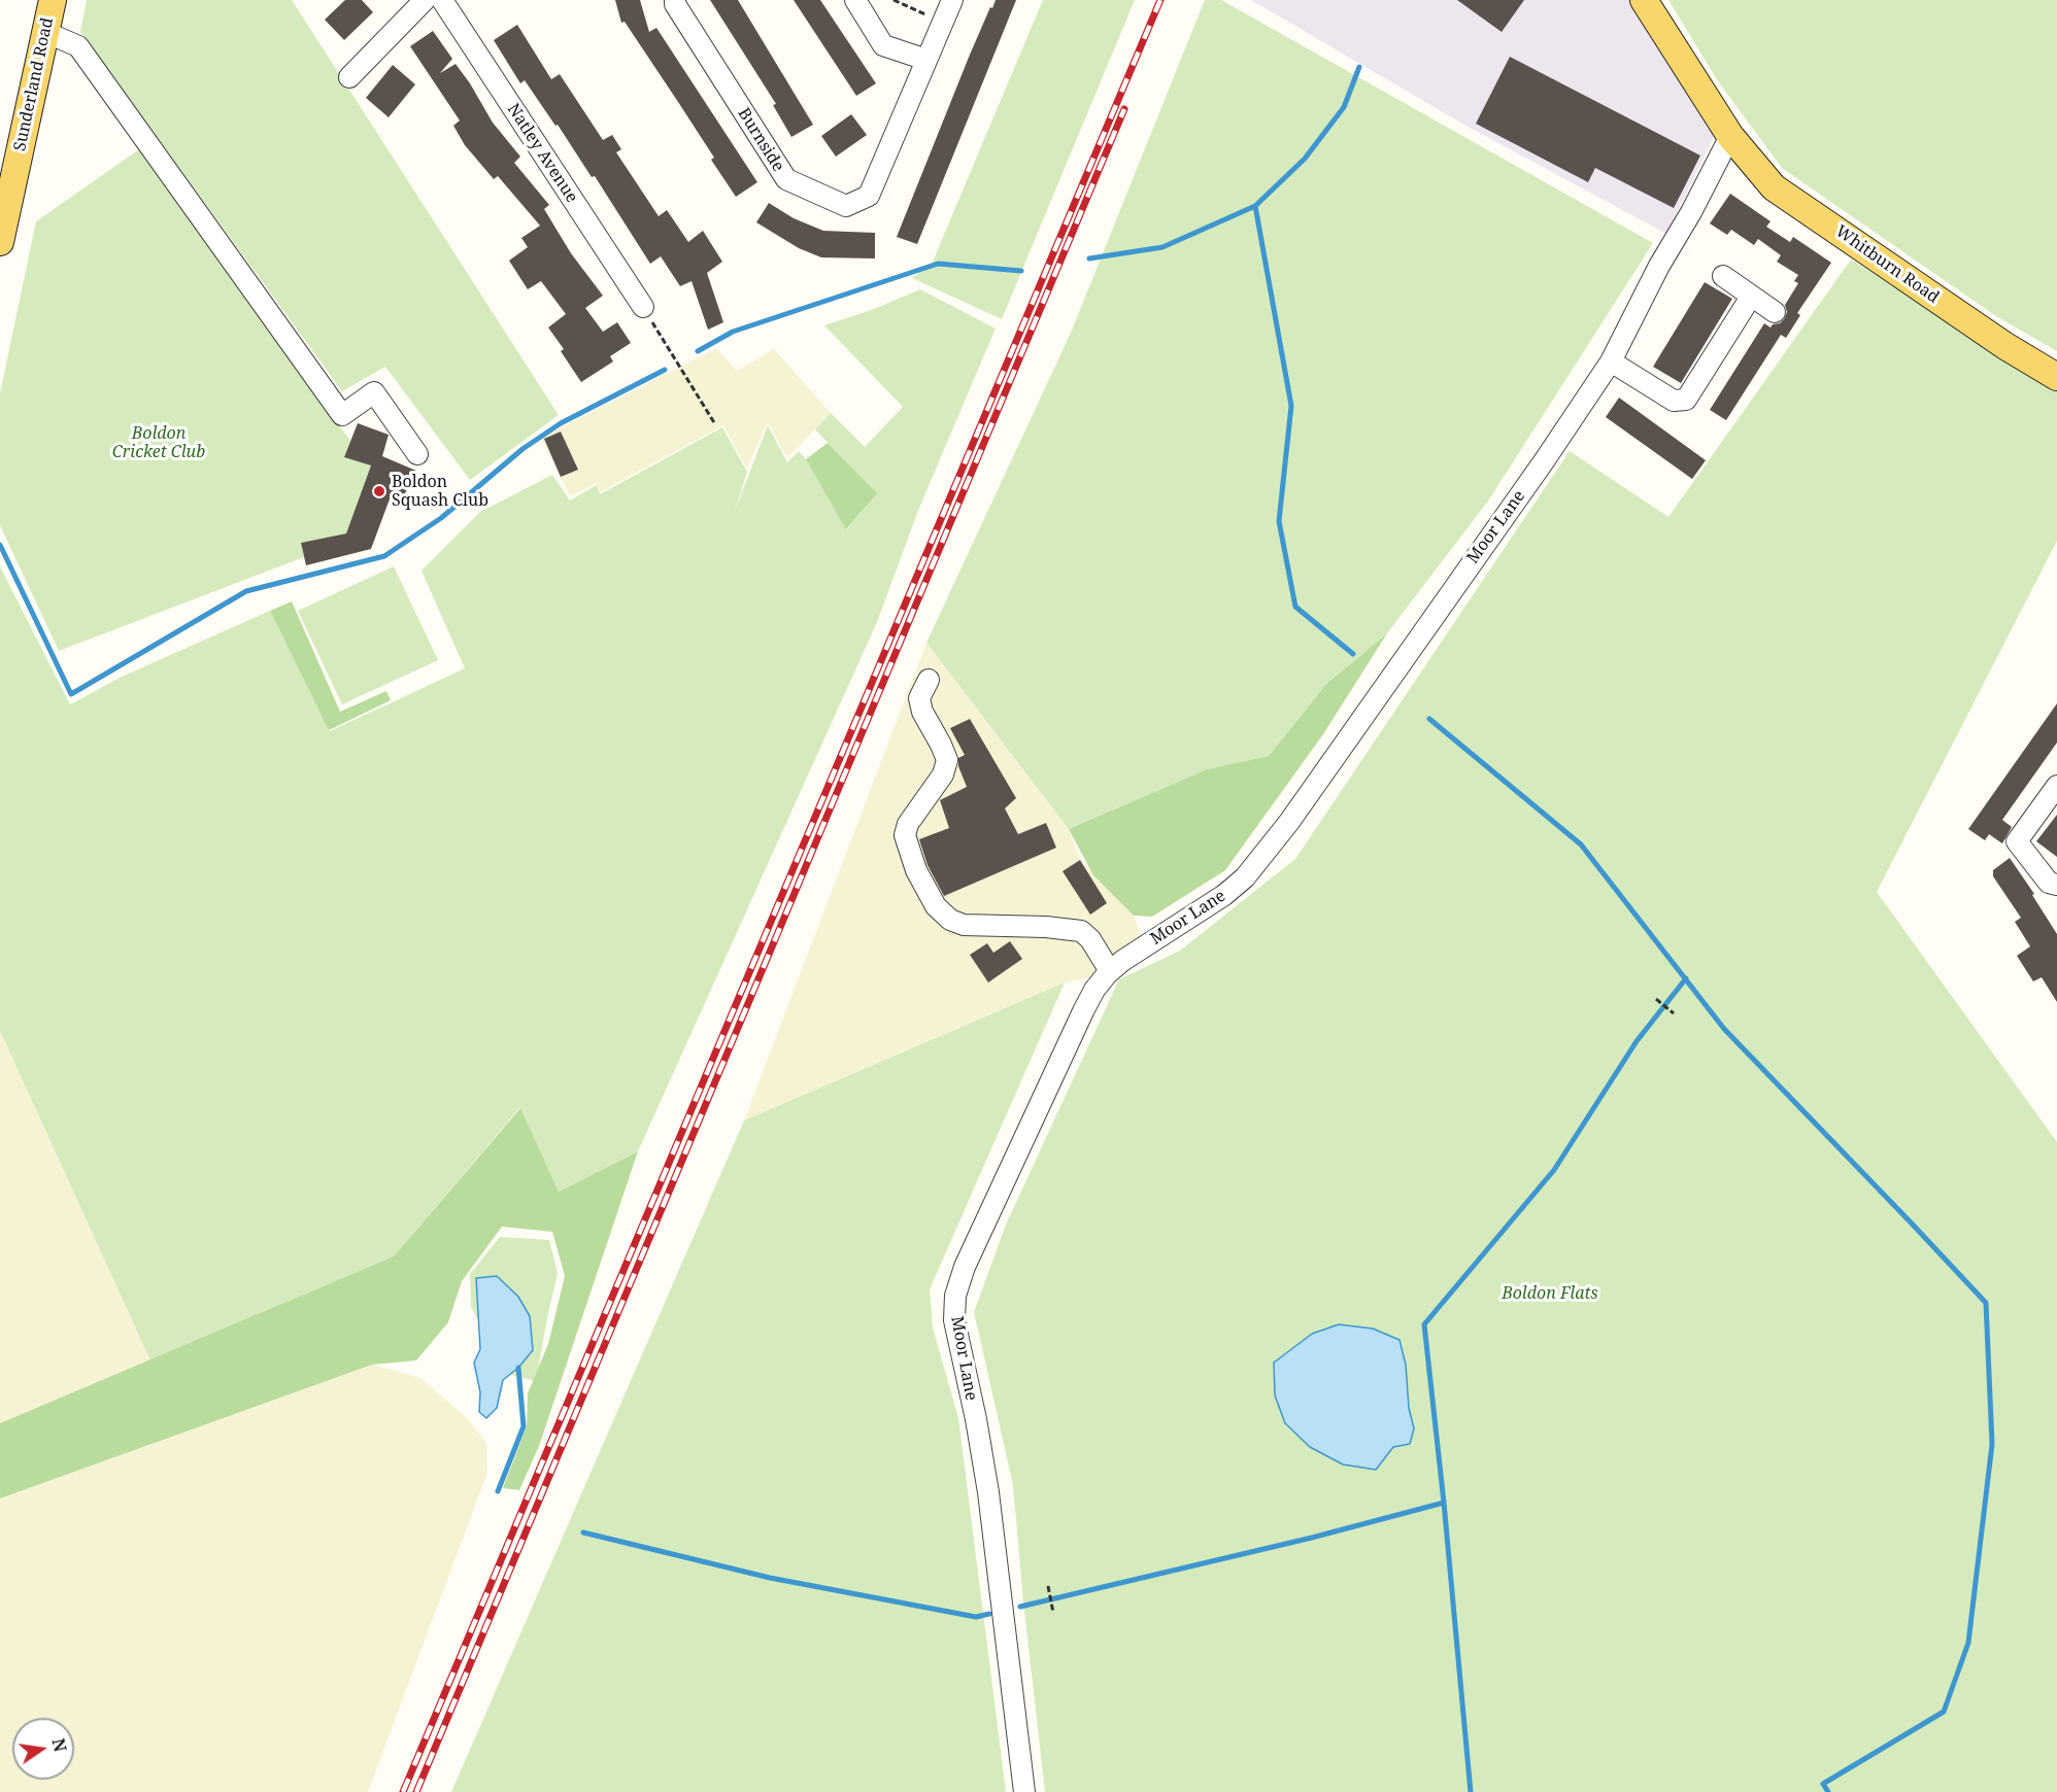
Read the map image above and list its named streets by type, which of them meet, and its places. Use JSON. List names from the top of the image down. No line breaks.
{"streets":{"main road":["Sunderland Road","Whitburn Road"],"street":["Burnside","Natley Avenue","Moor Lane"]},"crossings":[["Whitburn Road","Moor Lane"]],"parks":["Boldon Cricket Club","Boldon Flats"],"places":["Boldon Squash Club"],"north":"right"}
